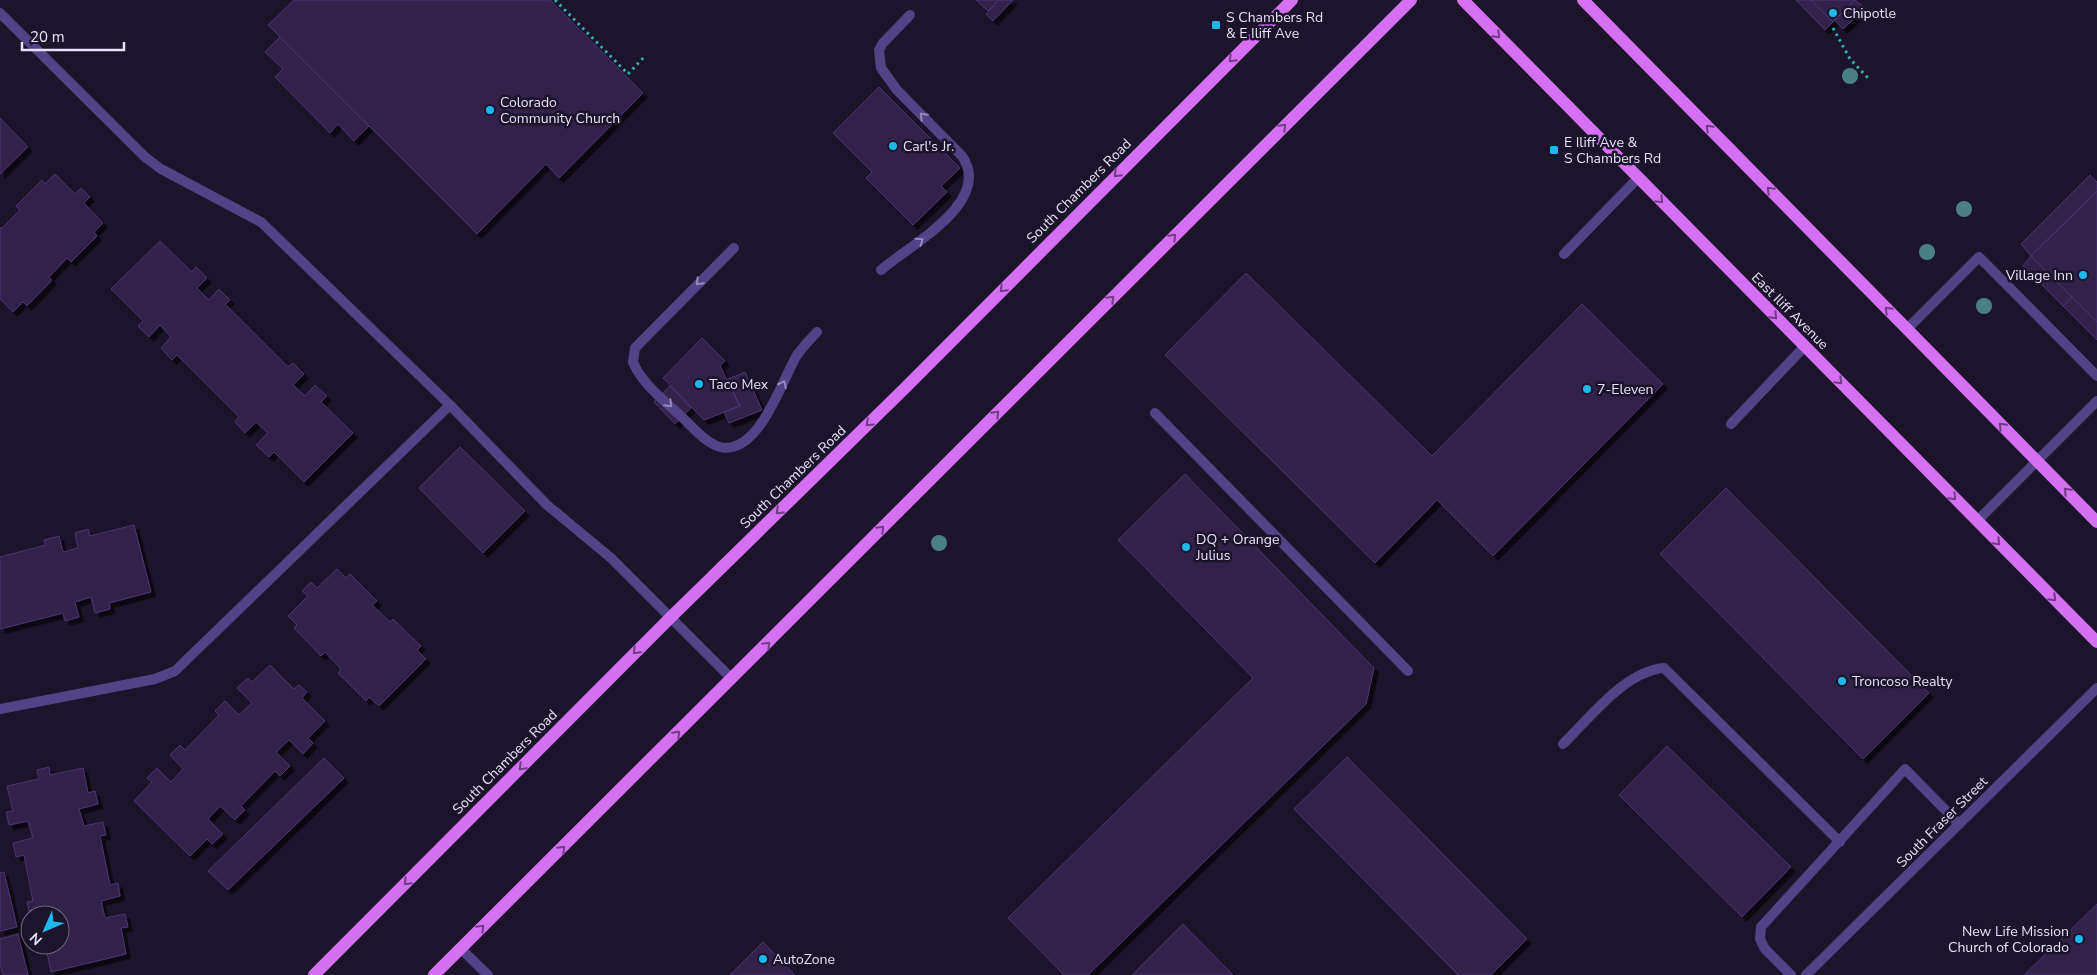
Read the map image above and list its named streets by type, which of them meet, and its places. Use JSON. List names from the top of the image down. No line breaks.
{"streets":{"main road":["South Chambers Road","East Iliff Avenue"],"street":["South Fraser Street"]},"places":{"other":["Chipotle","Colorado Community Church","Carl's Jr.","Village Inn","Taco Mex","7-Eleven","DQ + Orange Julius","Troncoso Realty","New Life Mission Church of Colorado","AutoZone"],"transit":["S Chambers Rd & E Iliff Ave","E Iliff Ave & S Chambers Rd"]},"scale_bar":"20 m","north":"bottom left"}
